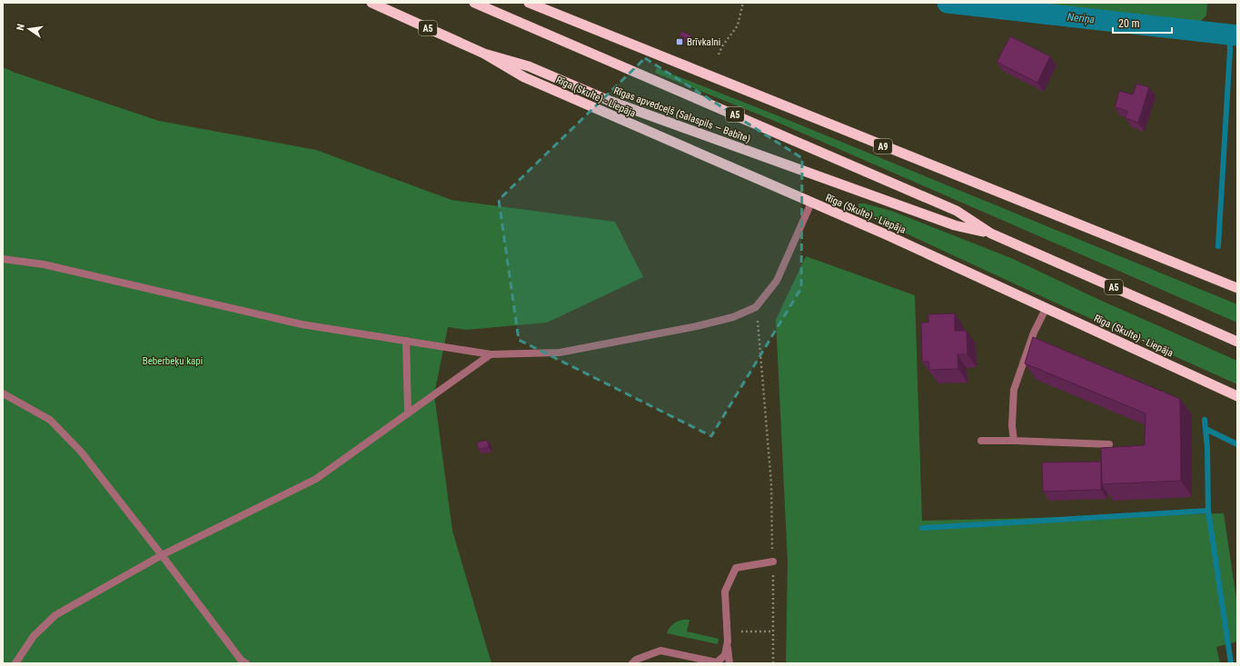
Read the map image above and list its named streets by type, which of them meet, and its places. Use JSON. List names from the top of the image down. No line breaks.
{"streets":{"highway":["A5","Rīga (Skulte) - Liepāja","Rīgas apvedceļš (Salaspils — Babīte)","A9"]},"crossings":[["Rīga (Skulte) - Liepāja","Rīgas apvedceļš (Salaspils — Babīte)"]],"water":["Neriņa"],"parks":["Beberbeķu kapi"],"places":{"transit":["Brīvkalni"]},"scale_bar":"20 m","north":"left"}
